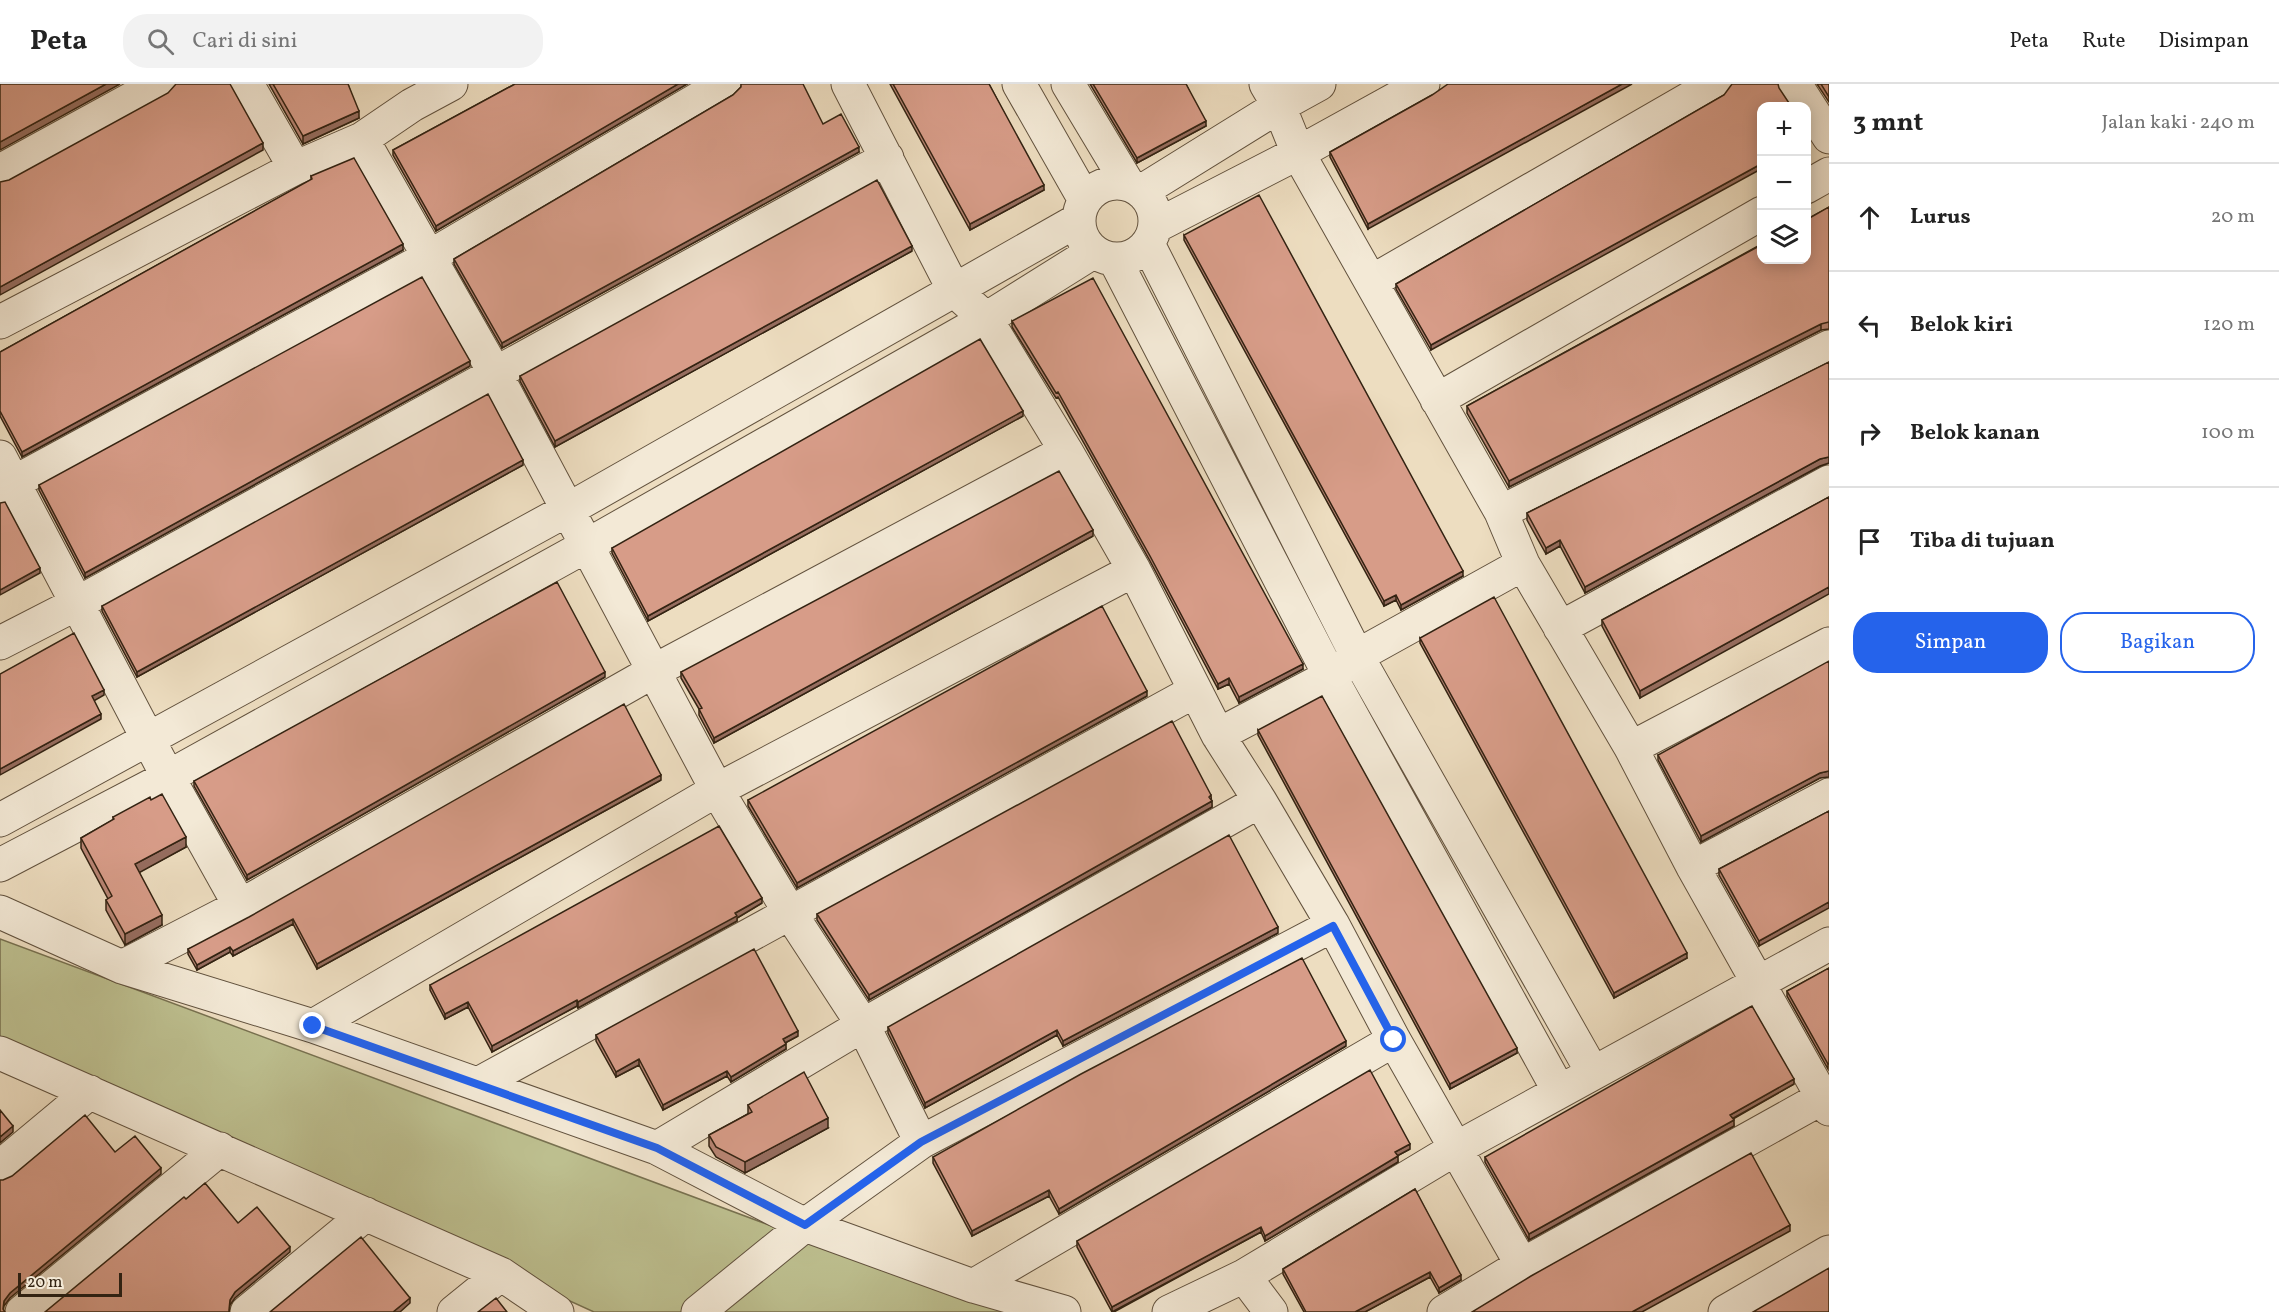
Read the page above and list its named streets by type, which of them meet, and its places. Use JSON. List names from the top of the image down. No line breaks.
{"scale_bar":"20 m","page":{"header":"Peta","search":"Cari di sini","nav":["Peta","Rute","Disimpan"],"heading":["3 mnt","Jalan kaki · 240 m"],"map_buttons":["+","−"],"list":[["Lurus","20 m"],["Belok kiri","120 m"],["Belok kanan","100 m"],"Tiba di tujuan"],"buttons":["Simpan","Bagikan"],"scale":"20 m"}}
